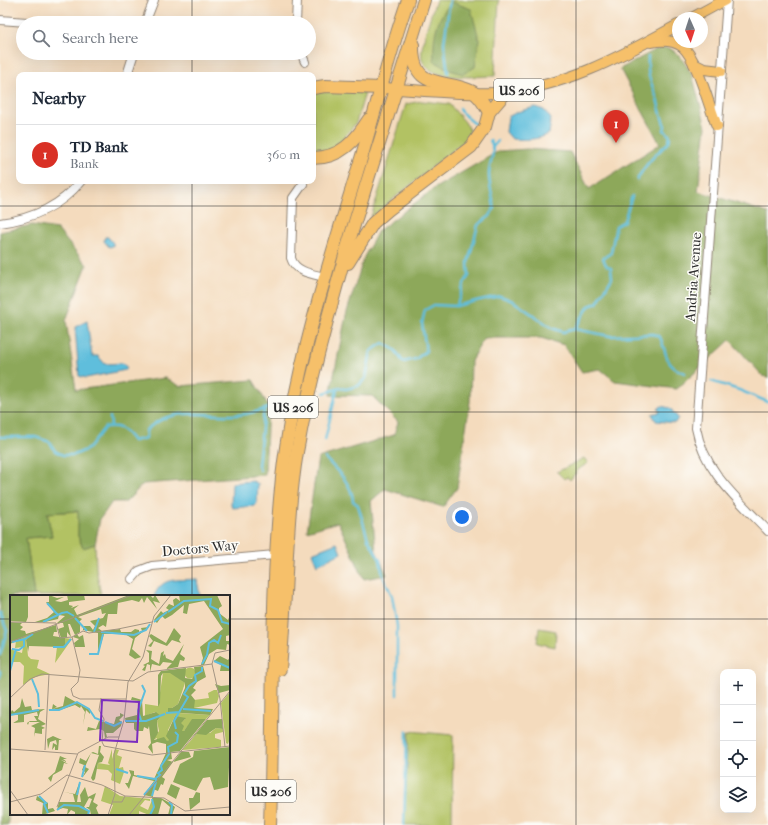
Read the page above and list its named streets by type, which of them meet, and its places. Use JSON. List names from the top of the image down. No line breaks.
{"streets":{"highway":["US 206"],"street":["Andria Avenue","Doctors Way"]},"crossings":[["US 206","Doctors Way"]],"north":"bottom","page":{"search":"Search here","heading":"Nearby","pins":"1","list":[{"mark":"1","name":"TD Bank","note":"Bank","value":"360 m"}],"map_buttons":["+","−"]}}
